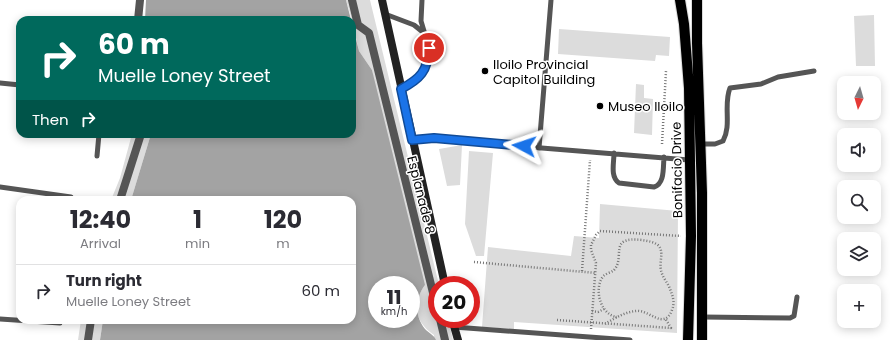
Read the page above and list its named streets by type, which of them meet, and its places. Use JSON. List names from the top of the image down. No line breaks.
{"streets":{"main road":["Bonifacio Drive"],"street":["Esplanade 8"]},"places":["Iloilo Provincial Capitol Building","Museo Iloilo"],"north":"bottom","page":{"turn":["60 m","Muelle Loney Street"],"map_buttons":"+","then":"Then","eta":["12:40","Arrival","1","min","120","m"],"list":[{"name":"Turn right","note":"Muelle Loney Street","value":"60 m"}],"speed":"11 km/h","limit":"20"}}
